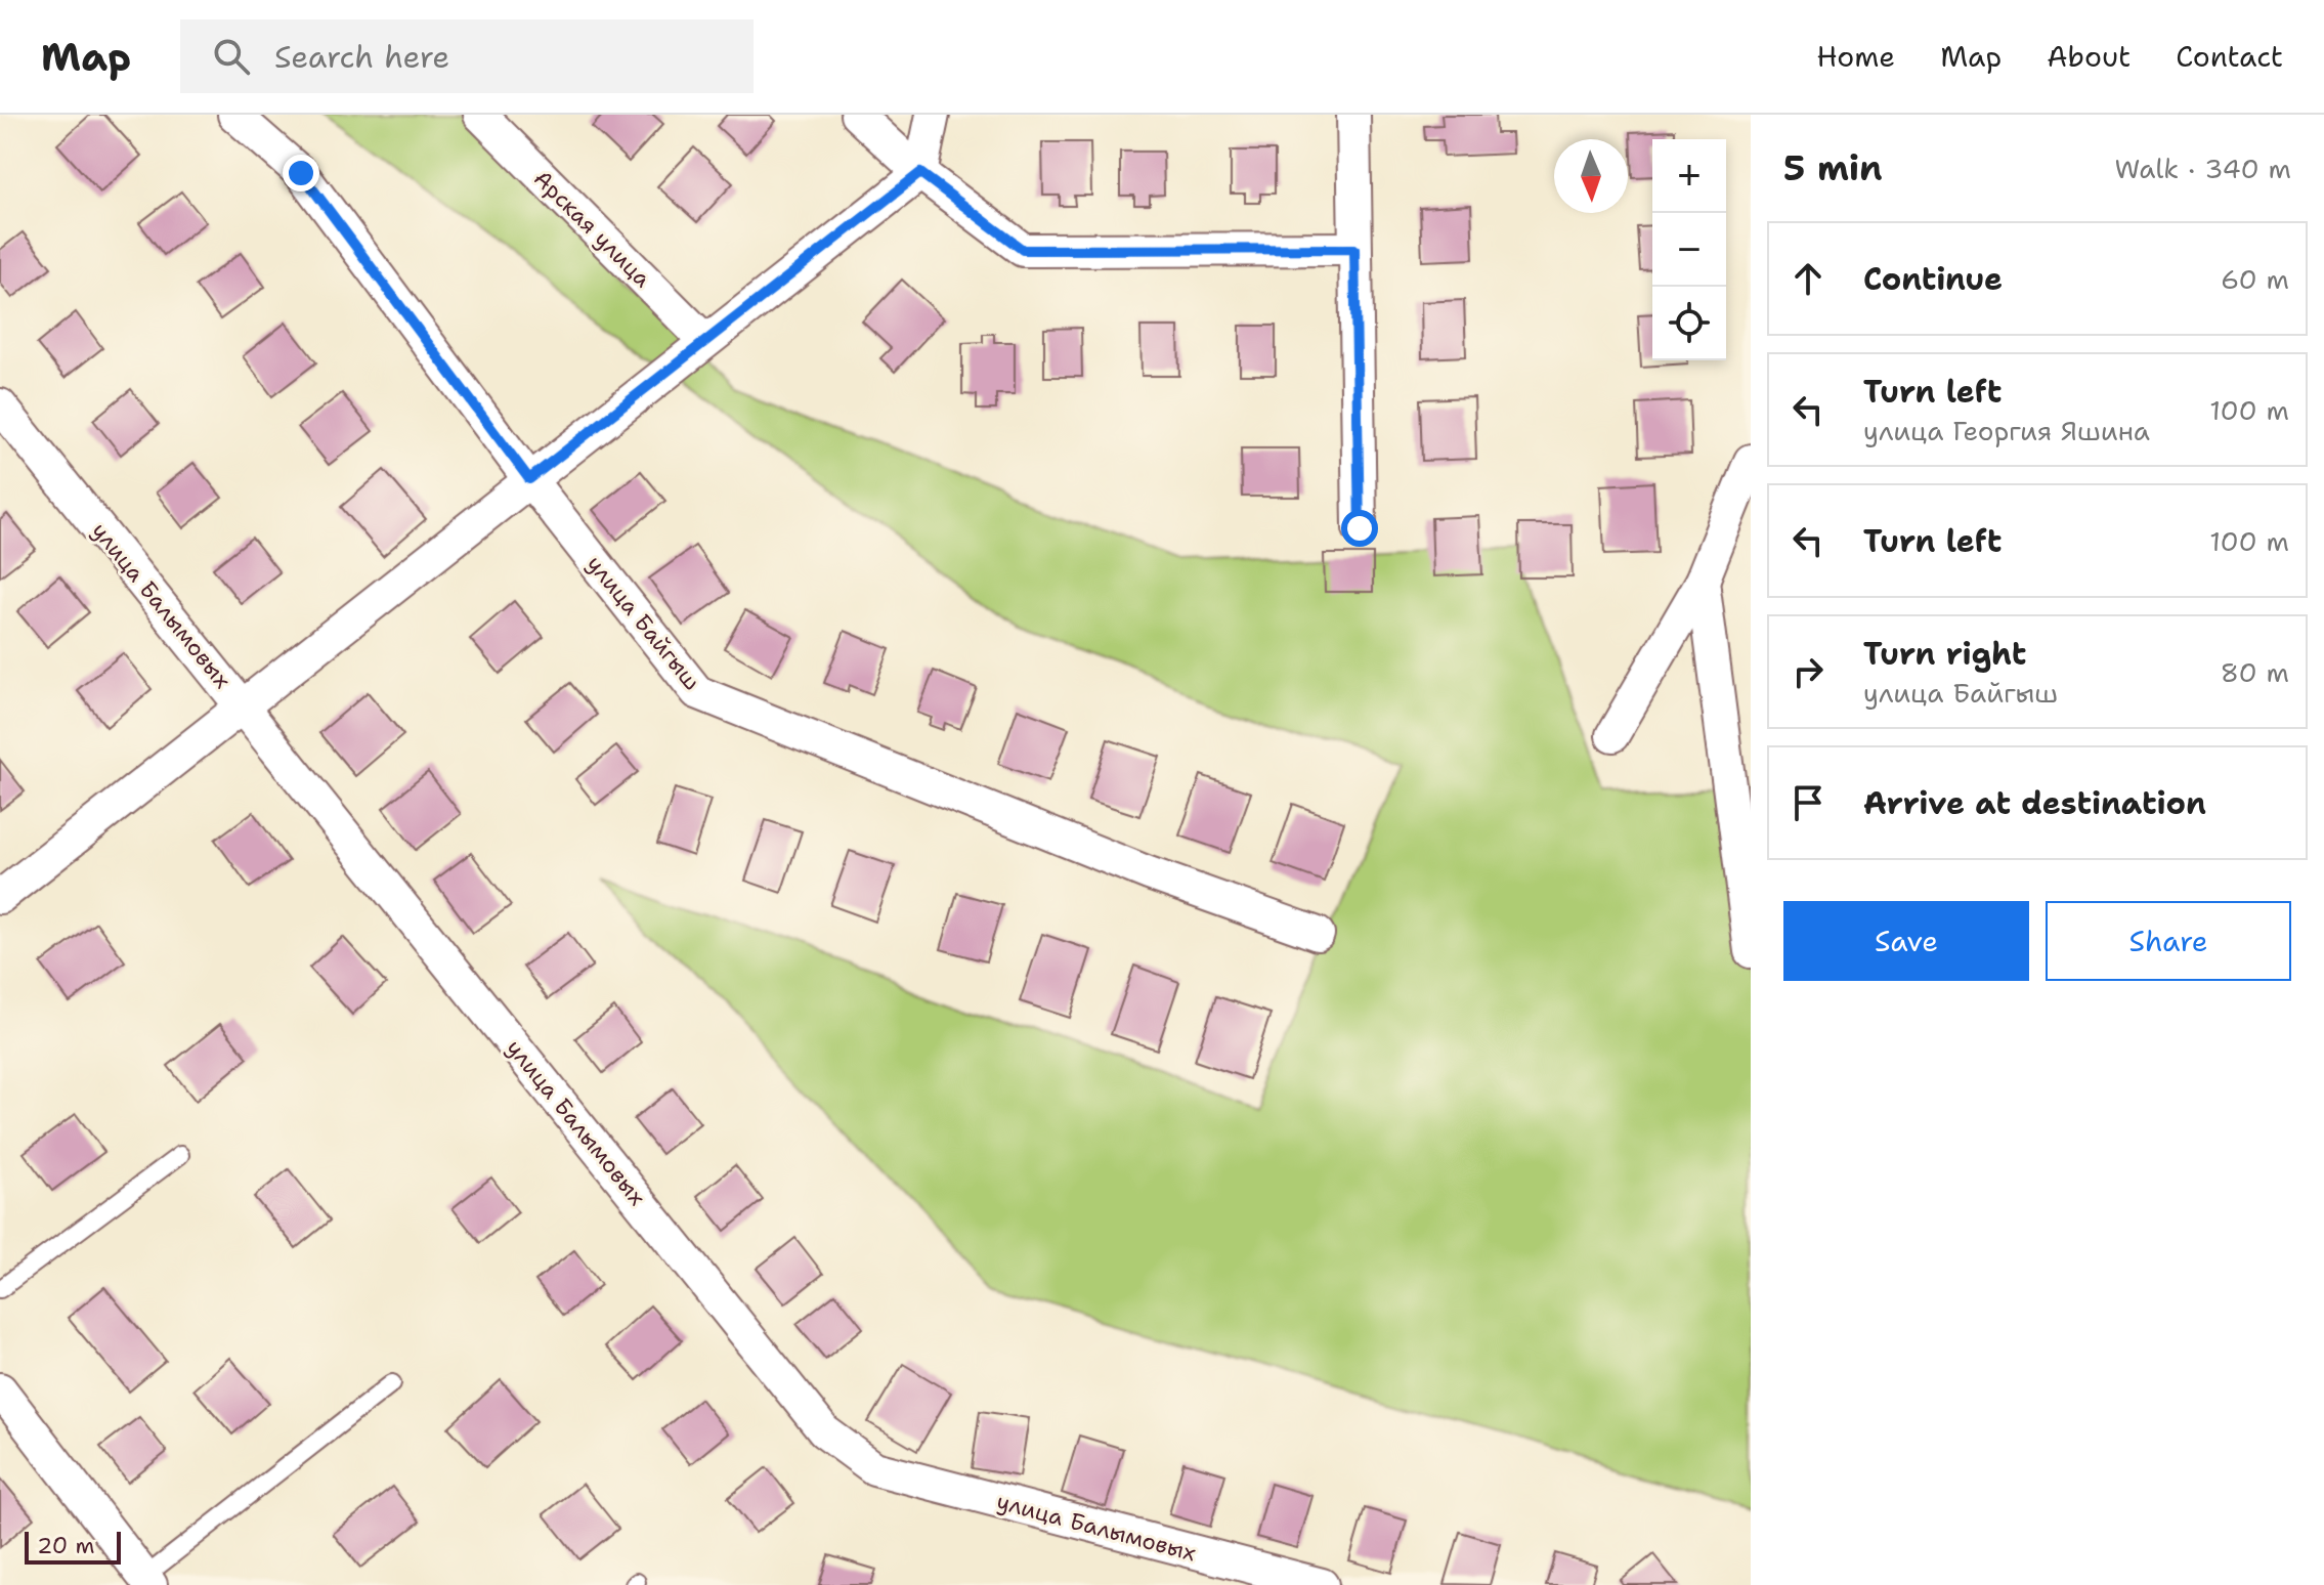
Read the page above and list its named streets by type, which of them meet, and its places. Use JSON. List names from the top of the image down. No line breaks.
{"streets":{"street":["Арская улица","улица Балымовых","улица Байгыш"]},"scale_bar":"20 m","north":"bottom","page":{"header":"Map","search":"Search here","nav":["Home","Map","About","Contact"],"heading":["5 min","Walk · 340 m"],"map_buttons":["+","−"],"list":[["Continue","60 m"],["Turn left","улица Георгия Яшина","100 m"],["Turn left","100 m"],["Turn right","улица Байгыш","80 m"],"Arrive at destination"],"buttons":["Save","Share"],"scale":"20 m"}}
